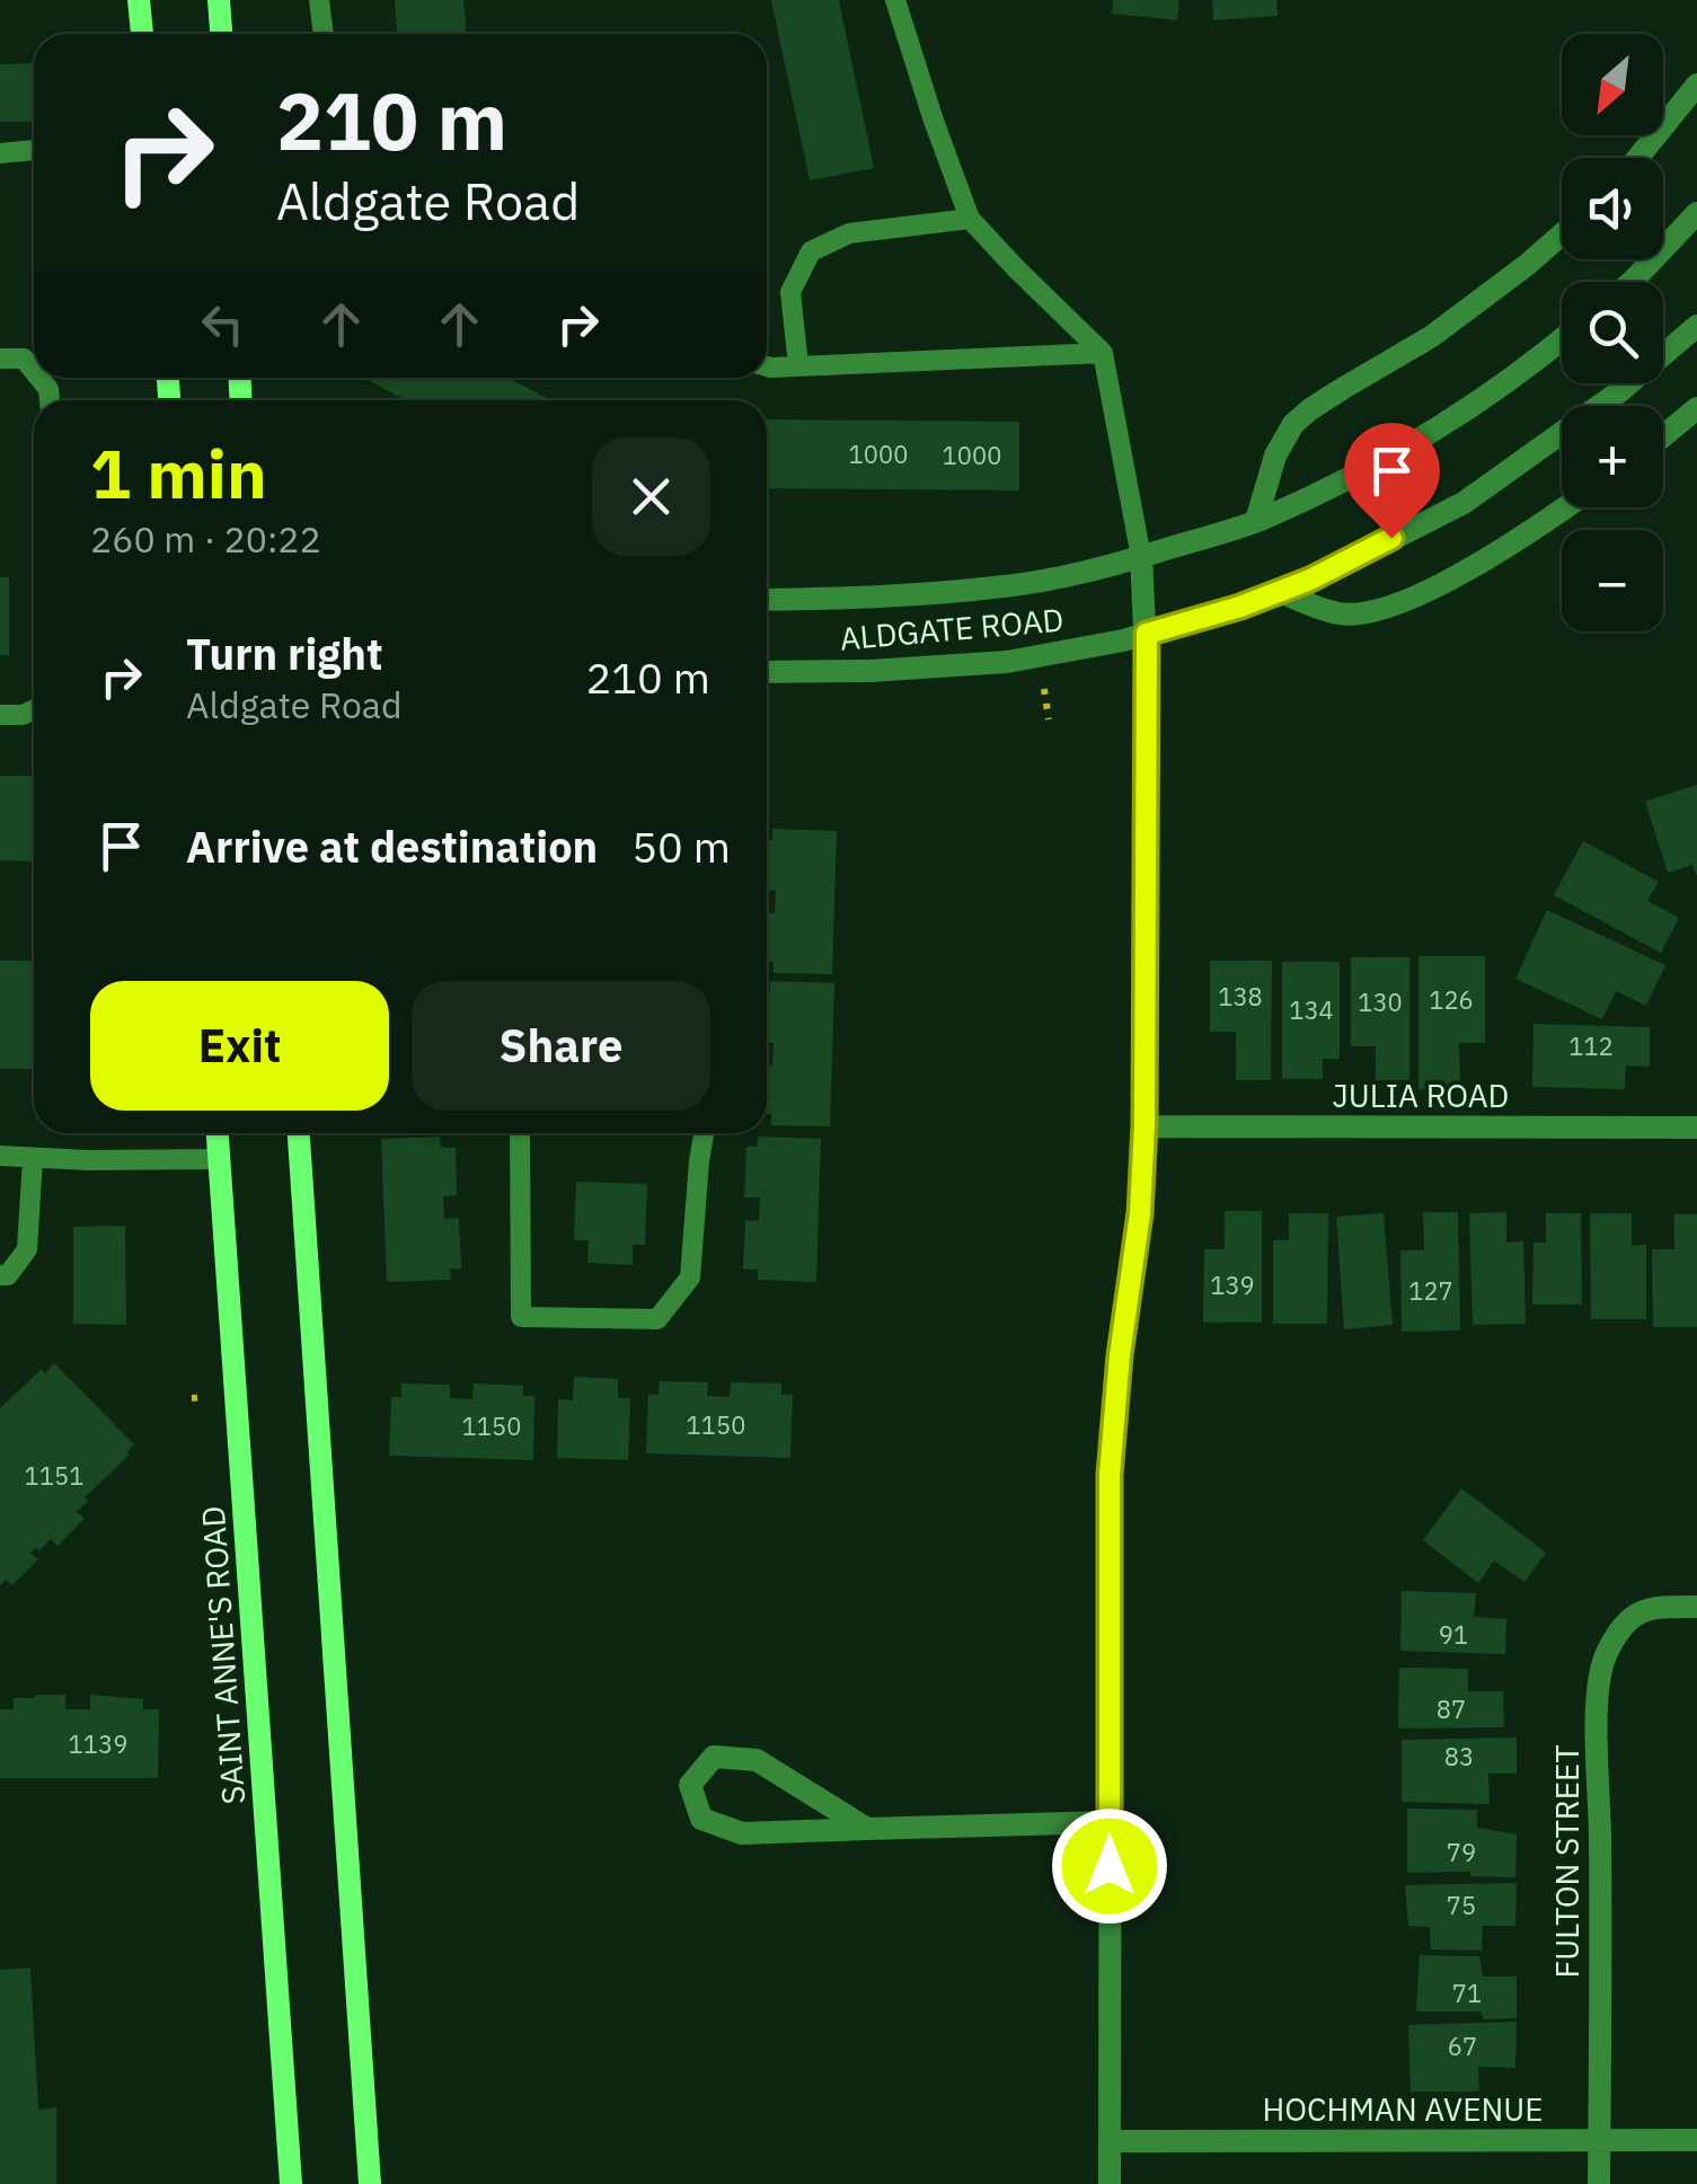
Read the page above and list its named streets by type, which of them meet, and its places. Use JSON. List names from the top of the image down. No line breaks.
{"streets":{"main road":["SAINT ANNE'S ROAD"],"street":["ALDGATE ROAD","JULIA ROAD","FULTON STREET","HOCHMAN AVENUE"]},"crossings":[["FULTON STREET","HOCHMAN AVENUE"]],"house_numbers":["1000","1000","138","126","130","134","112","139","127","1150","1150","1151","91","87","1139","83","79","75","71","67"],"north":"bottom left","page":{"map_buttons":["+","−"],"turn":["210 m","Aldgate Road"],"heading":["1 min","260 m · 20:22"],"list":[{"name":"Turn right","note":"Aldgate Road","value":"210 m"},{"name":"Arrive at destination","value":"50 m"}],"buttons":["Exit","Share"]}}
